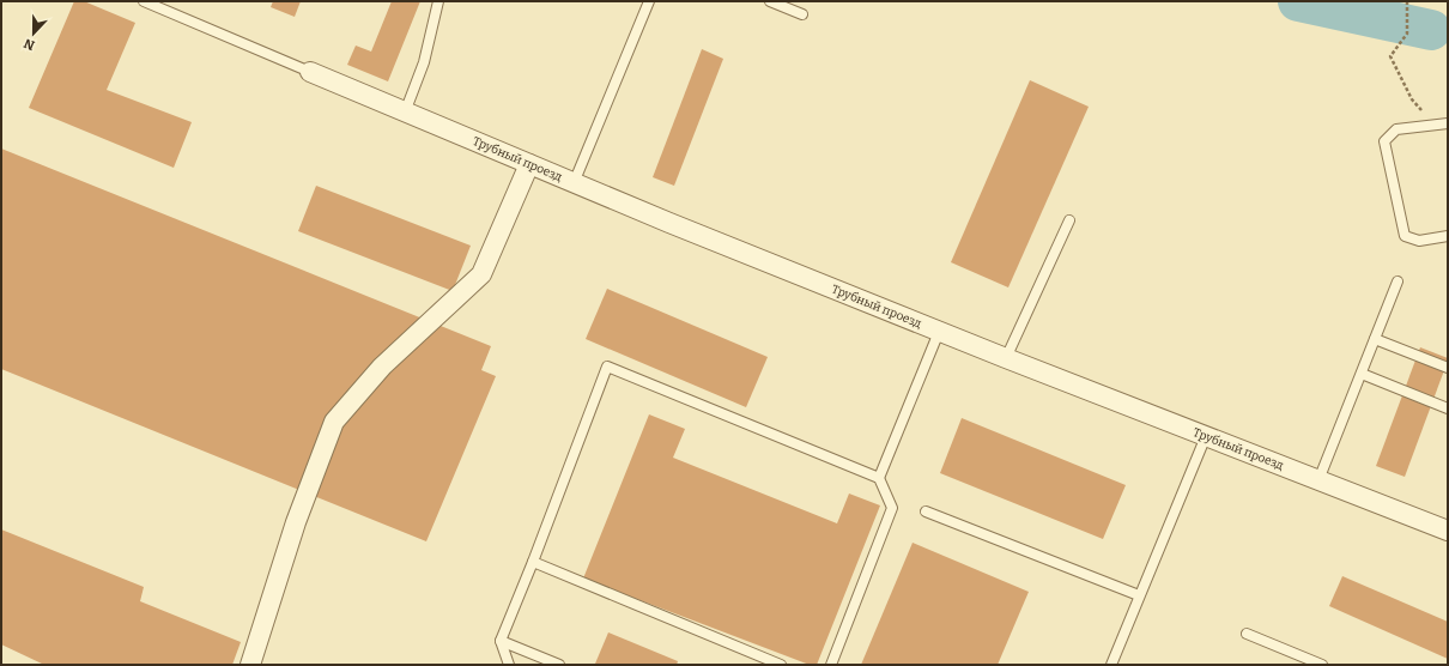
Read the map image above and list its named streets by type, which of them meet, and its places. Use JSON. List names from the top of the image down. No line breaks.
{"streets":{"street":["Трубный проезд"]},"north":"bottom"}
